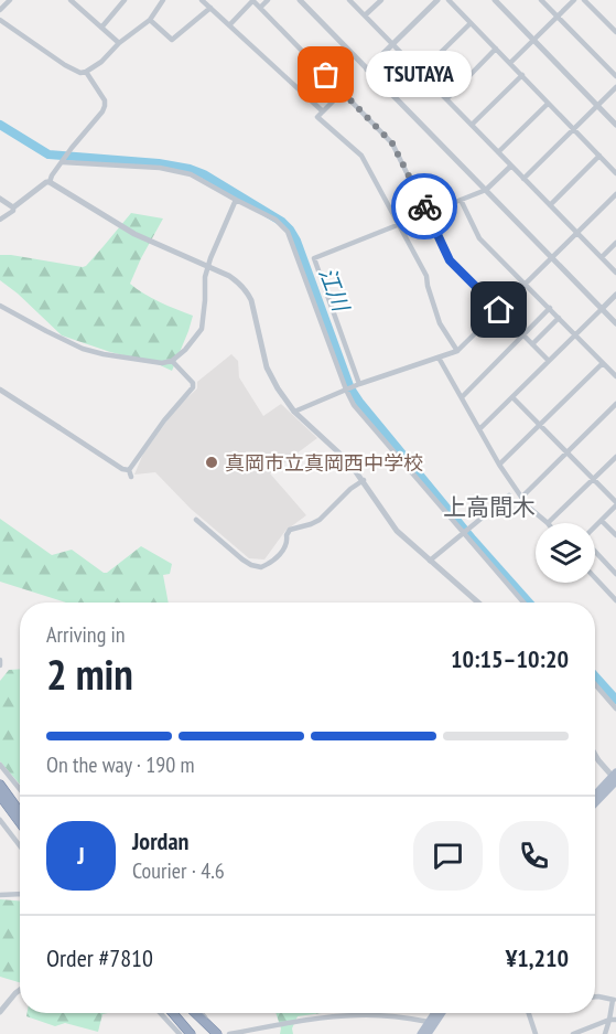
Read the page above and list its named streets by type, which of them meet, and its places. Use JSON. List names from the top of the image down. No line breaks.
{"districts":["上高間木"],"water":["江川"],"places":["TSUTAYA","真岡市立真岡西中学校"],"page":{"bubble":"TSUTAYA","heading":["2 min","Arriving in","10:15–10:20"],"panel":["Jordan","Courier · 4.6","Order #7810","¥1,210"],"bar":"On the way · 190 m","round":"J"}}
